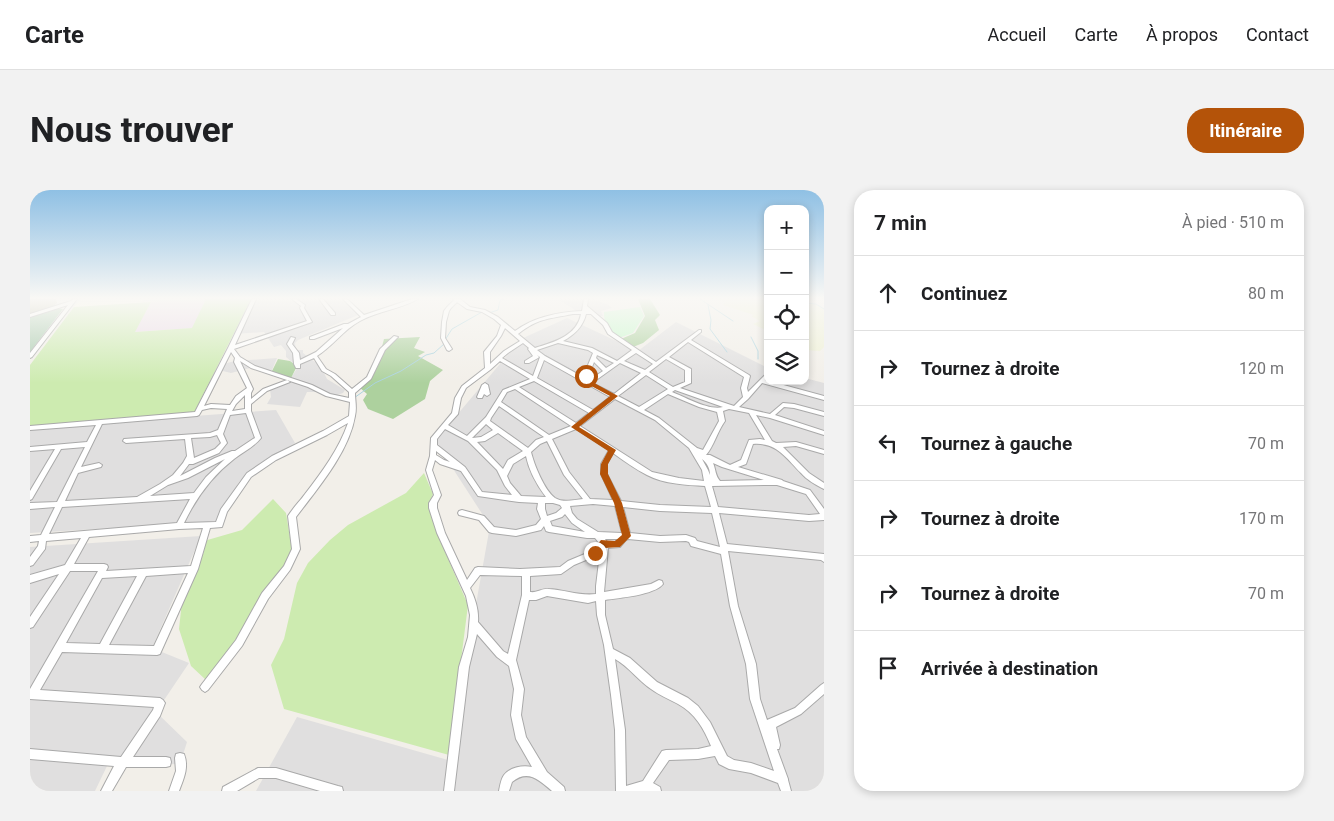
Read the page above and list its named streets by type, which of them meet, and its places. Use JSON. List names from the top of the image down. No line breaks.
{"page":{"header":"Carte","nav":["Accueil","Carte","À propos","Contact"],"buttons":"Itinéraire","title":"Nous trouver","heading":["7 min","À pied · 510 m"],"map_buttons":["+","−"],"list":[["Continuez","80 m"],["Tournez à droite","120 m"],["Tournez à gauche","70 m"],["Tournez à droite","170 m"],["Tournez à droite","70 m"],"Arrivée à destination"]}}
